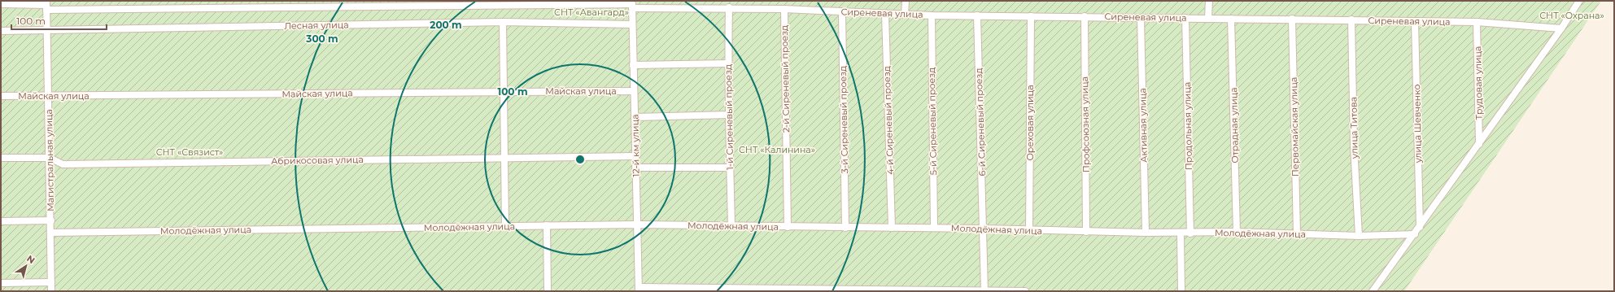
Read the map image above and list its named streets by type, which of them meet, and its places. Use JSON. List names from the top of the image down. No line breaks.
{"streets":{"street":["Сиреневая улица","Лесная улица","2-й Сиреневый проезд","Трудовая улица","Майская улица","1-й Сиреневый проезд","3-й Сиреневый проезд","4-й Сиреневый проезд","5-й Сиреневый проезд","6-й Сиреневый проезд","Ореховая улица","улица Шевченко","Профсоюзная улица","Активная улица","Отрадная улица","Продольная улица","Первомайская улица","улица Титова","12-й км улица","Магистральная улица","Абрикосовая улица","Молодёжная улица"]},"crossings":[["Сиреневая улица","2-й Сиреневый проезд"],["Сиреневая улица","Трудовая улица"],["Сиреневая улица","1-й Сиреневый проезд"],["Сиреневая улица","3-й Сиреневый проезд"],["Сиреневая улица","4-й Сиреневый проезд"],["Сиреневая улица","5-й Сиреневый проезд"],["Сиреневая улица","6-й Сиреневый проезд"],["Сиреневая улица","Ореховая улица"],["Сиреневая улица","улица Шевченко"],["Сиреневая улица","Профсоюзная улица"],["Сиреневая улица","Активная улица"],["Сиреневая улица","Отрадная улица"],["Сиреневая улица","Продольная улица"],["Сиреневая улица","Первомайская улица"],["Сиреневая улица","улица Титова"],["Сиреневая улица","12-й км улица"],["Лесная улица","12-й км улица"],["Лесная улица","Магистральная улица"],["2-й Сиреневый проезд","Молодёжная улица"],["Майская улица","12-й км улица"],["Майская улица","Магистральная улица"],["1-й Сиреневый проезд","Молодёжная улица"],["3-й Сиреневый проезд","Молодёжная улица"],["4-й Сиреневый проезд","Молодёжная улица"],["5-й Сиреневый проезд","Молодёжная улица"],["6-й Сиреневый проезд","Молодёжная улица"],["Ореховая улица","Молодёжная улица"],["Профсоюзная улица","Молодёжная улица"],["Активная улица","Молодёжная улица"],["Отрадная улица","Молодёжная улица"],["Продольная улица","Молодёжная улица"],["Первомайская улица","Молодёжная улица"],["улица Титова","Молодёжная улица"],["12-й км улица","Абрикосовая улица"],["12-й км улица","Молодёжная улица"],["Магистральная улица","Абрикосовая улица"],["Магистральная улица","Молодёжная улица"]],"parks":["СНТ «Авангард»","СНТ «Охрана»","СНТ «Калинина»","СНТ «Связист»"],"scale_bar":"100 m","north":"top right","rings":["200 m","300 m","100 m"]}
